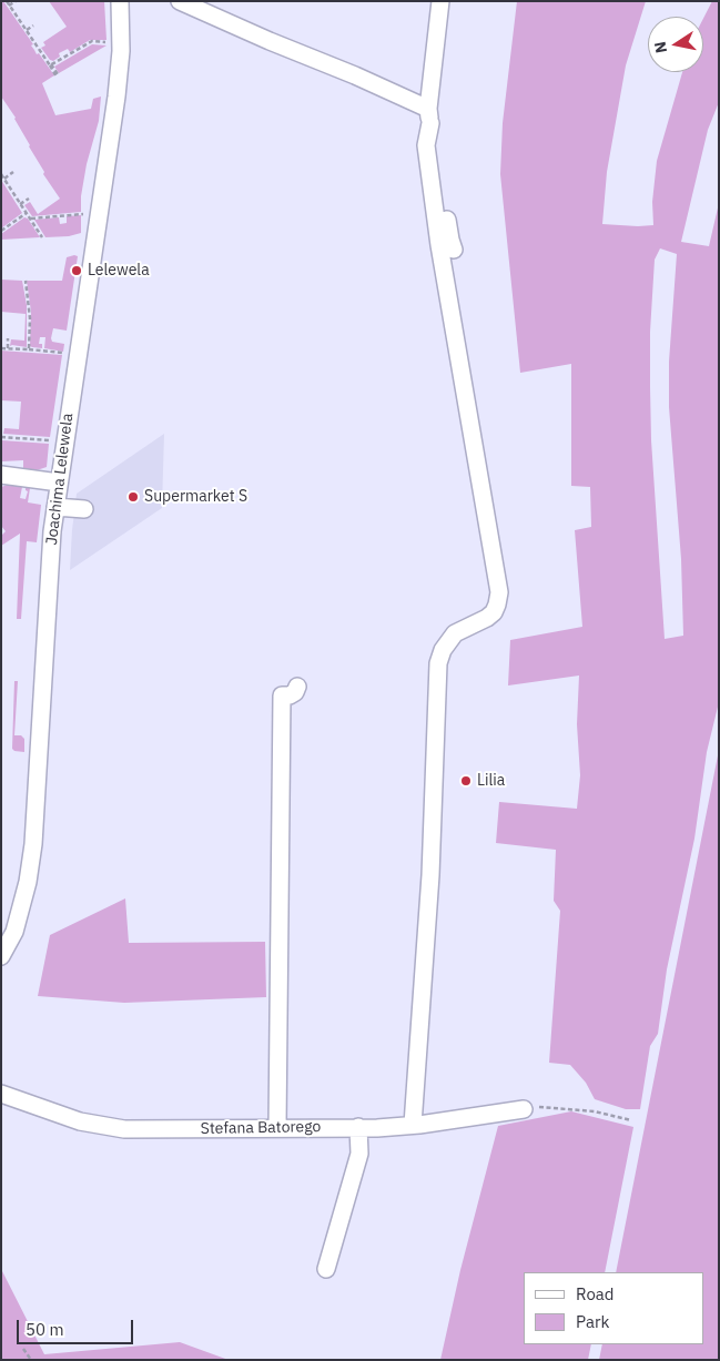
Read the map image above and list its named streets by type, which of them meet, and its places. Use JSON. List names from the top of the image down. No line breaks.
{"streets":{"street":["Joachima Lelewela","Stefana Batorego"]},"places":["Lelewela","Supermarket S","Lilia"],"legend":["Road","Park"],"scale_bar":"50 m","north":"left"}
